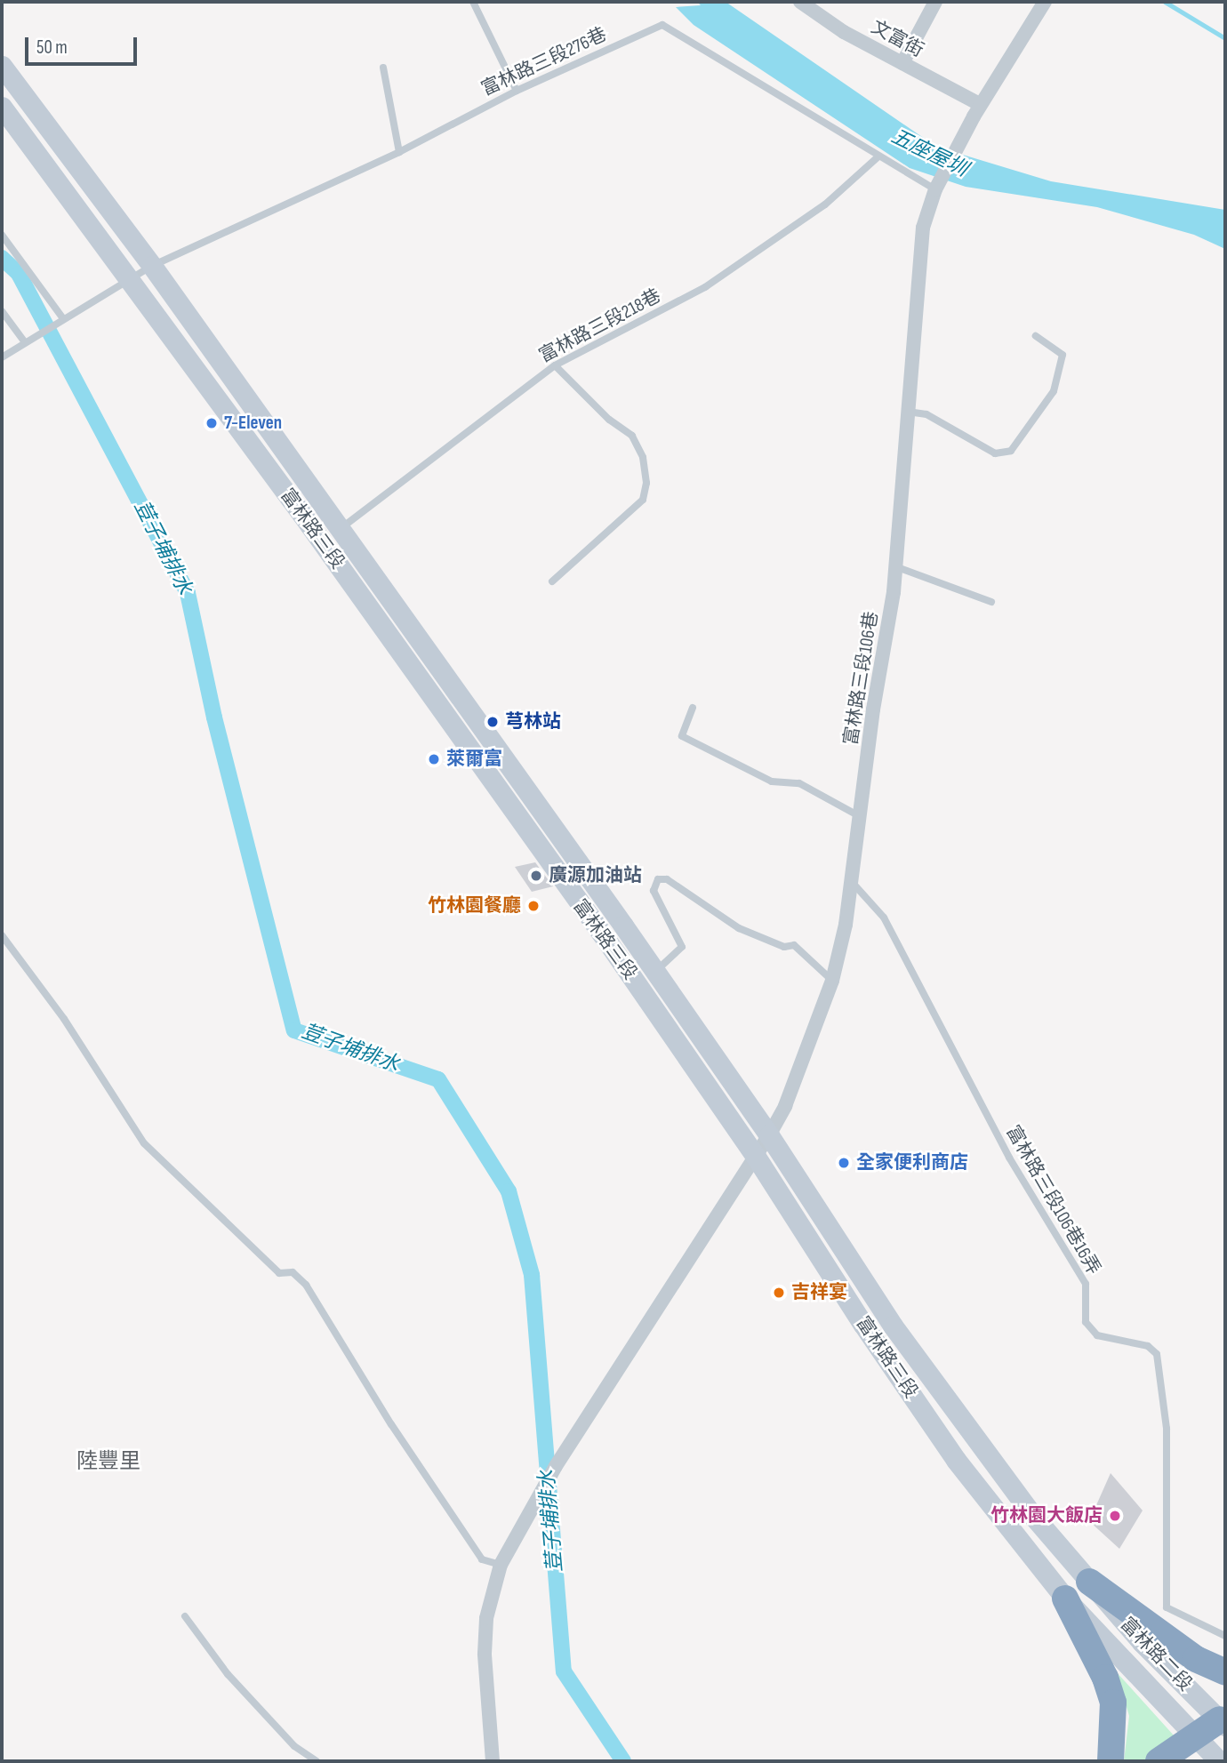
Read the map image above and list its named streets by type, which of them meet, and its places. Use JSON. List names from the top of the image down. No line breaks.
{"streets":{"main road":["富林路三段","富林路二段"],"street":["文富街","富林路三段106巷"],"lane":["富林路三段276巷","富林路三段218巷","富林路三段106巷16弄"]},"crossings":[["文富街","富林路三段106巷"],["富林路三段276巷","富林路三段218巷"],["富林路三段276巷","富林路三段"],["富林路三段276巷","富林路三段106巷"],["富林路三段218巷","富林路三段"],["富林路三段","富林路三段106巷"],["富林路三段","富林路二段"],["富林路三段106巷","富林路三段106巷16弄"]],"districts":["陸豐里"],"water":["五座屋圳","荳子埔排水"],"places":["7-Eleven","芎林站","萊爾富","廣源加油站","竹林園餐廳","全家便利商店","吉祥宴","竹林園大飯店"],"scale_bar":"50 m"}
